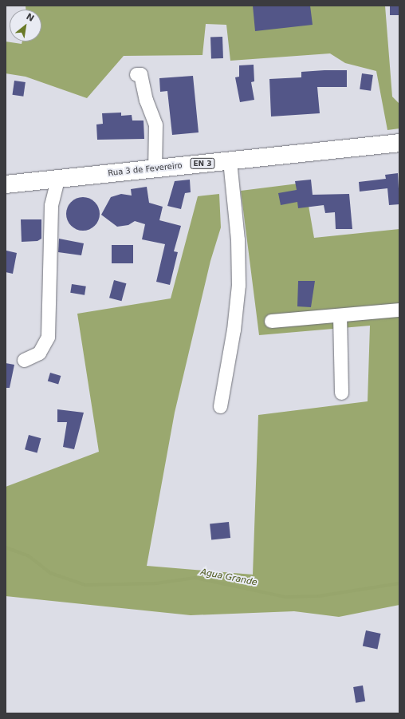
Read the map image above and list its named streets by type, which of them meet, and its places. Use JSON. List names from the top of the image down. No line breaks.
{"streets":{"main road":["EN 3","Rua 3 de Fevereiro"]},"water":["Agua Grande"],"north":"top right"}
